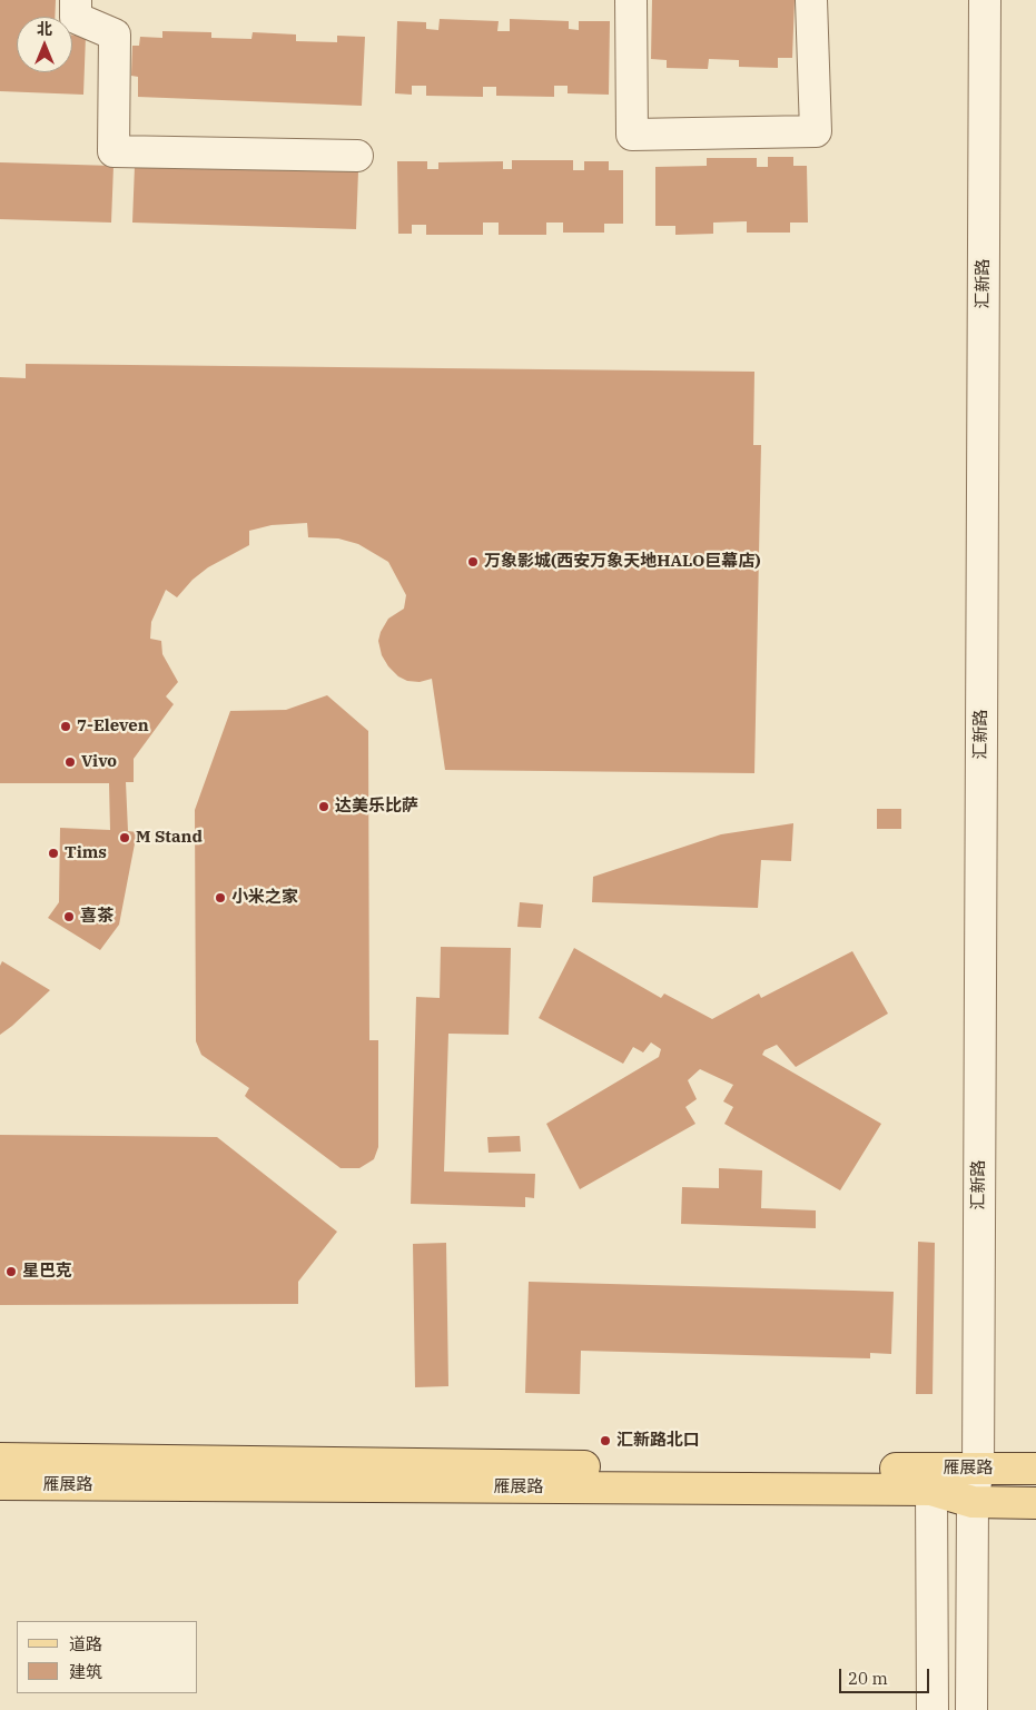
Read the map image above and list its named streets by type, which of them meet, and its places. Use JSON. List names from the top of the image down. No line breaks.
{"streets":{"main road":["雁展路"],"street":["汇新路"]},"crossings":[["汇新路","雁展路"]],"places":["万象影城(西安万象天地HALO巨幕店)","7-Eleven","Vivo","达美乐比萨","M Stand","Tims","小米之家","喜茶","星巴克","汇新路北口"],"legend":["道路","建筑"],"scale_bar":"20 m","north":"top"}
